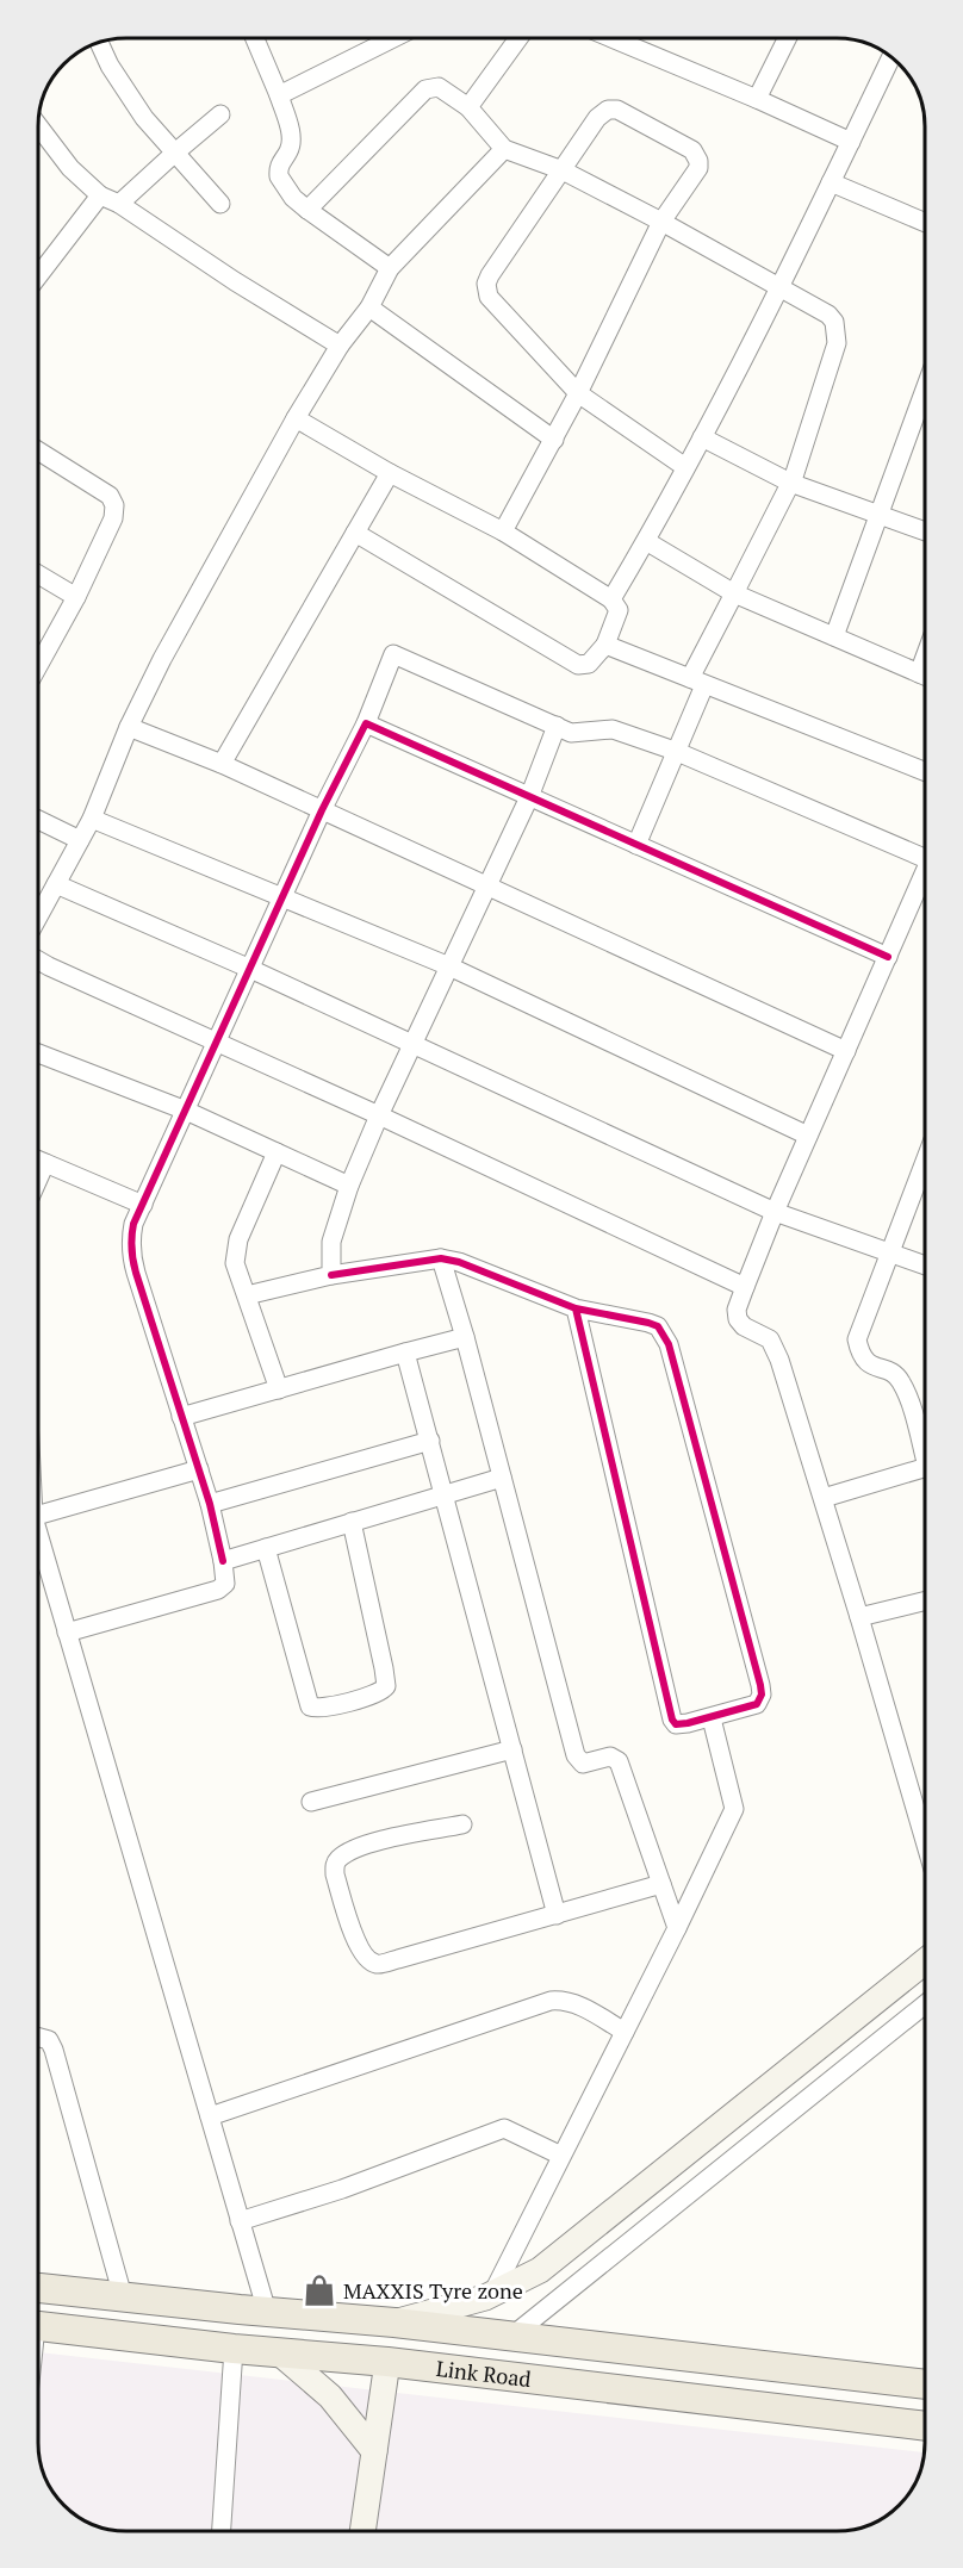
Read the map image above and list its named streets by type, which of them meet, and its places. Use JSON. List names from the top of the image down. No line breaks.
{"streets":{"main road":["Link Road"]},"places":{"shop":["MAXXIS Tyre zone"]}}
